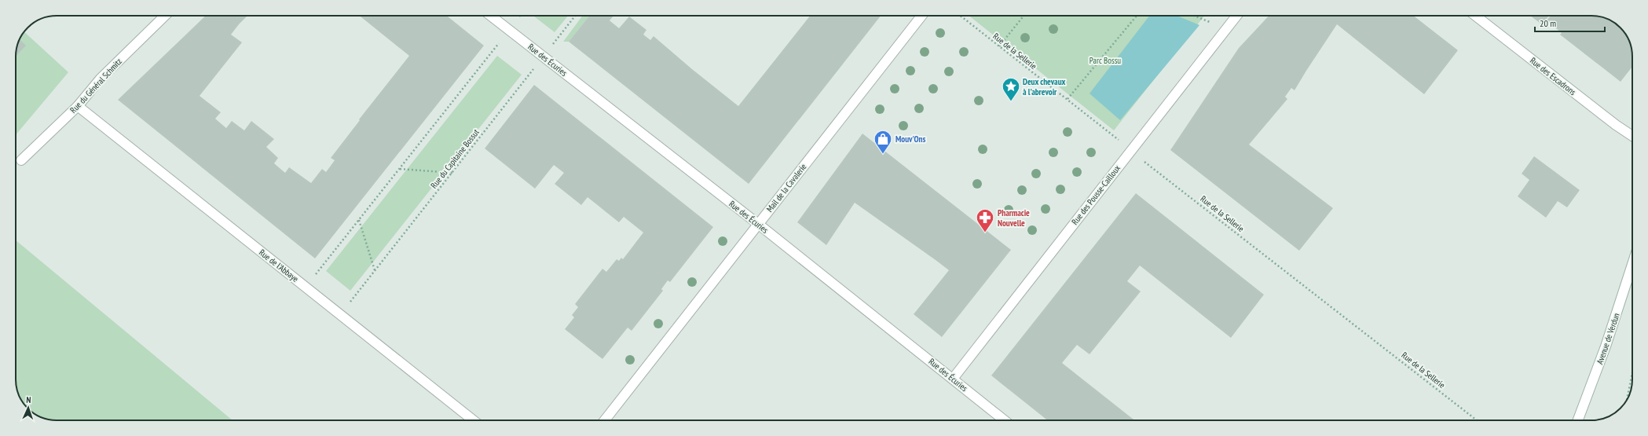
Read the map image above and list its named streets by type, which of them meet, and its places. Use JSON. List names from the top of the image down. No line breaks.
{"streets":{"street":["Rue des Écuries","Rue des Escadrons","Rue du Général Schmitz","Mail de la Cavalerie","Rue des Pousse-Cailloux","Rue de l'Abbaye","Avenue de Verdun"],"path":["Rue de la Sellerie","Rue du Capitaine Bossut"]},"crossings":[["Rue de la Sellerie","Rue des Pousse-Cailloux"],["Rue des Écuries","Rue du Capitaine Bossut"],["Rue des Écuries","Mail de la Cavalerie"],["Rue des Écuries","Rue des Pousse-Cailloux"],["Rue du Général Schmitz","Rue de l'Abbaye"],["Rue du Capitaine Bossut","Rue de l'Abbaye"]],"parks":["Parc Bossu"],"places":{"place":["Deux chevaux à l'abrevoir"],"shop":["Mouv'Ons"],"pharmacy":["Pharmacie Nouvelle"]},"scale_bar":"20 m","north":"top"}
